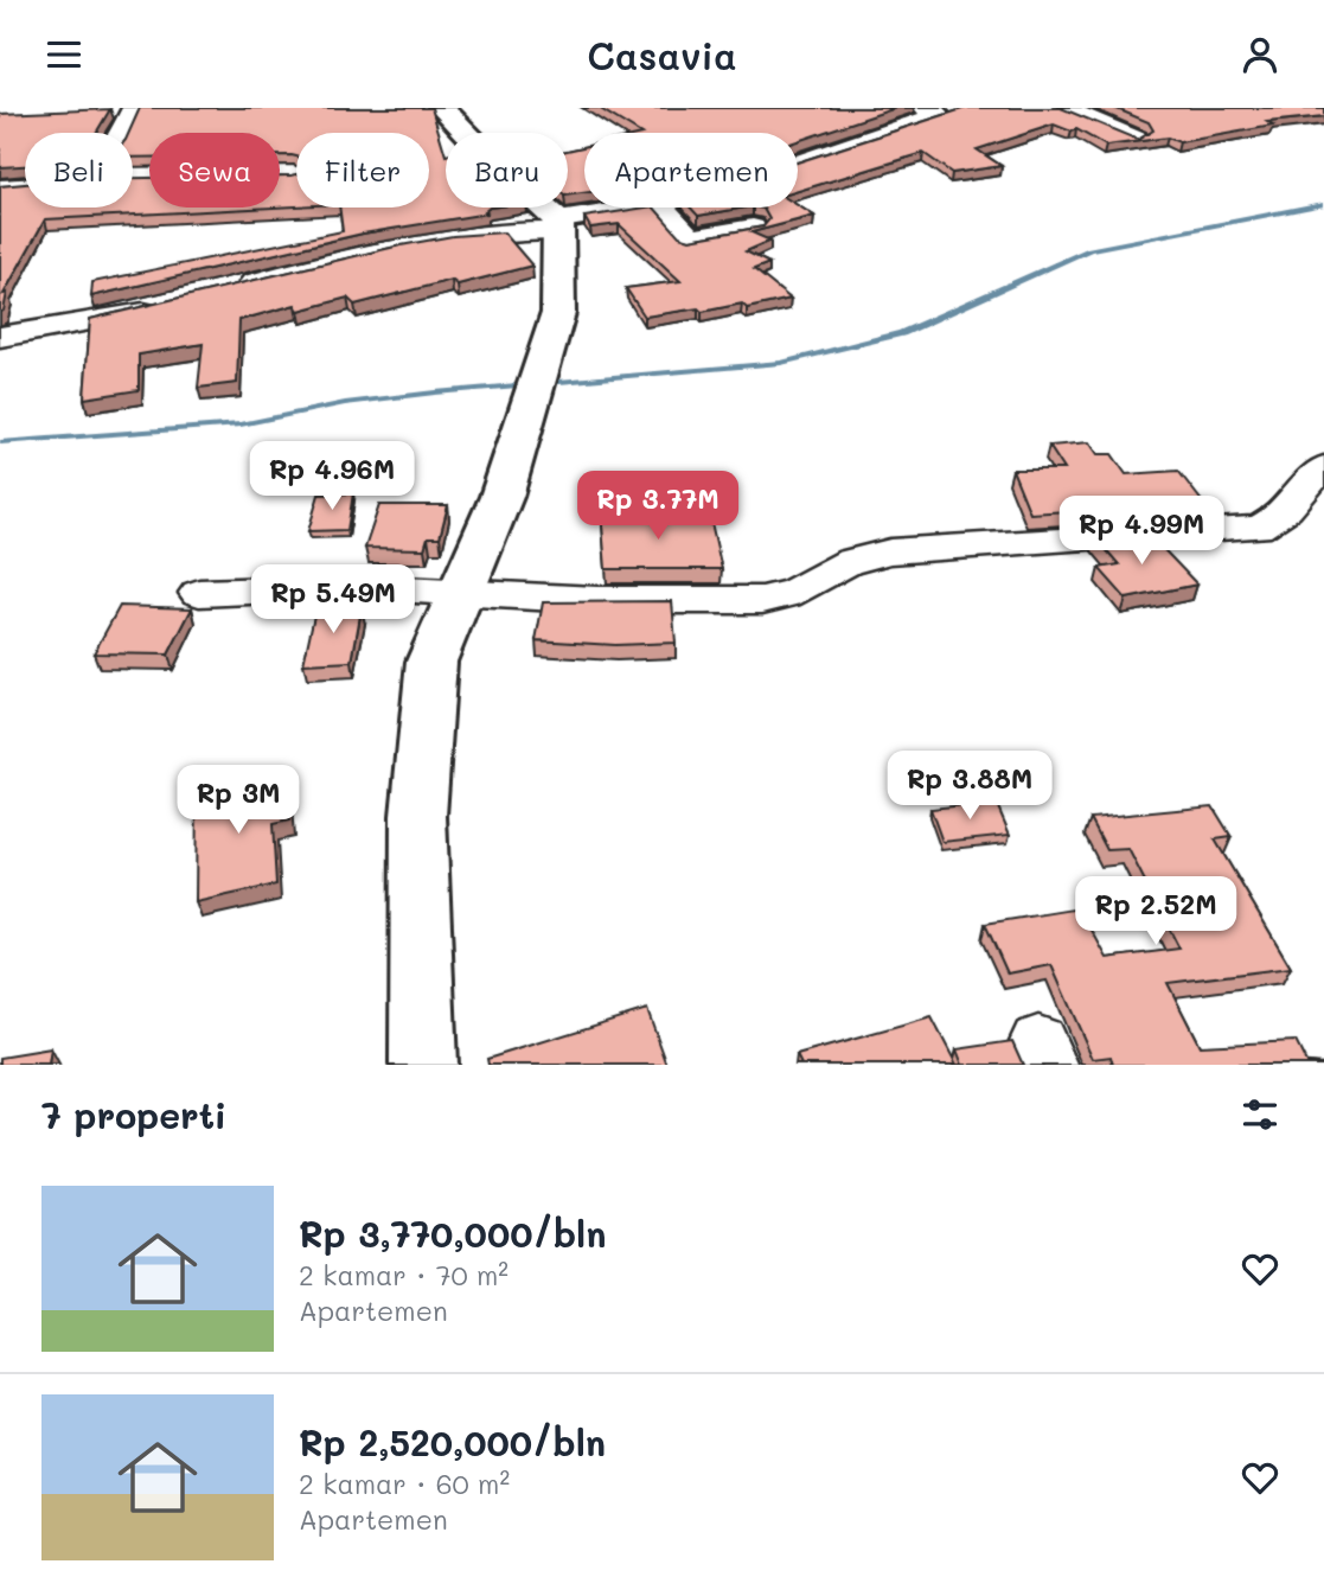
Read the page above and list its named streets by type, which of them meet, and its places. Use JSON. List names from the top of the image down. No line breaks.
{"page":{"header":"Casavia","chip":["Beli","Sewa","Filter","Baru","Apartemen"],"price":["Rp 4.96M","Rp 3.77M","Rp 4.99M","Rp 5.49M","Rp 3.88M","Rp 3M","Rp 2.52M"],"heading":"7 properti","list":[{"name":"Rp 3,770,000/bln","note":"2 kamar · 70 m² · Apartemen"},{"name":"Rp 2,520,000/bln","note":"2 kamar · 60 m² · Apartemen"}]}}
